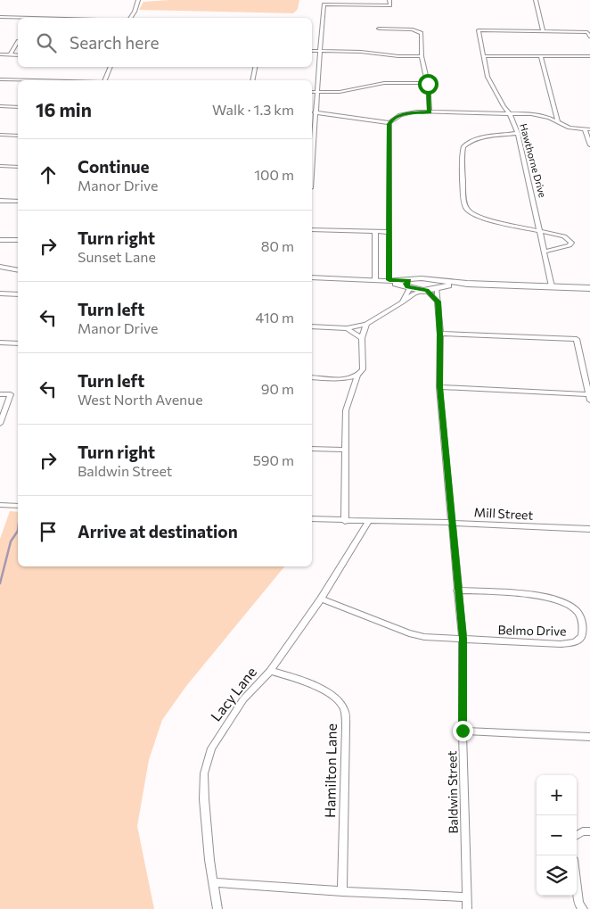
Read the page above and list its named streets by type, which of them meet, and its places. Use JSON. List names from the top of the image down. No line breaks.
{"streets":{"street":["Hawthorne Drive","Mill Street","Belmo Drive","Lacy Lane","Hamilton Lane","Baldwin Street"]},"crossings":[["Mill Street","Lacy Lane"],["Mill Street","Baldwin Street"],["Belmo Drive","Lacy Lane"],["Belmo Drive","Baldwin Street"],["Lacy Lane","Hamilton Lane"]],"page":{"search":"Search here","heading":["16 min","Walk · 1.3 km"],"list":[["Continue","Manor Drive","100 m"],["Turn right","Sunset Lane","80 m"],["Turn left","Manor Drive","410 m"],["Turn left","West North Avenue","90 m"],["Turn right","Baldwin Street","590 m"],"Arrive at destination"],"map_buttons":["+","−"]}}
